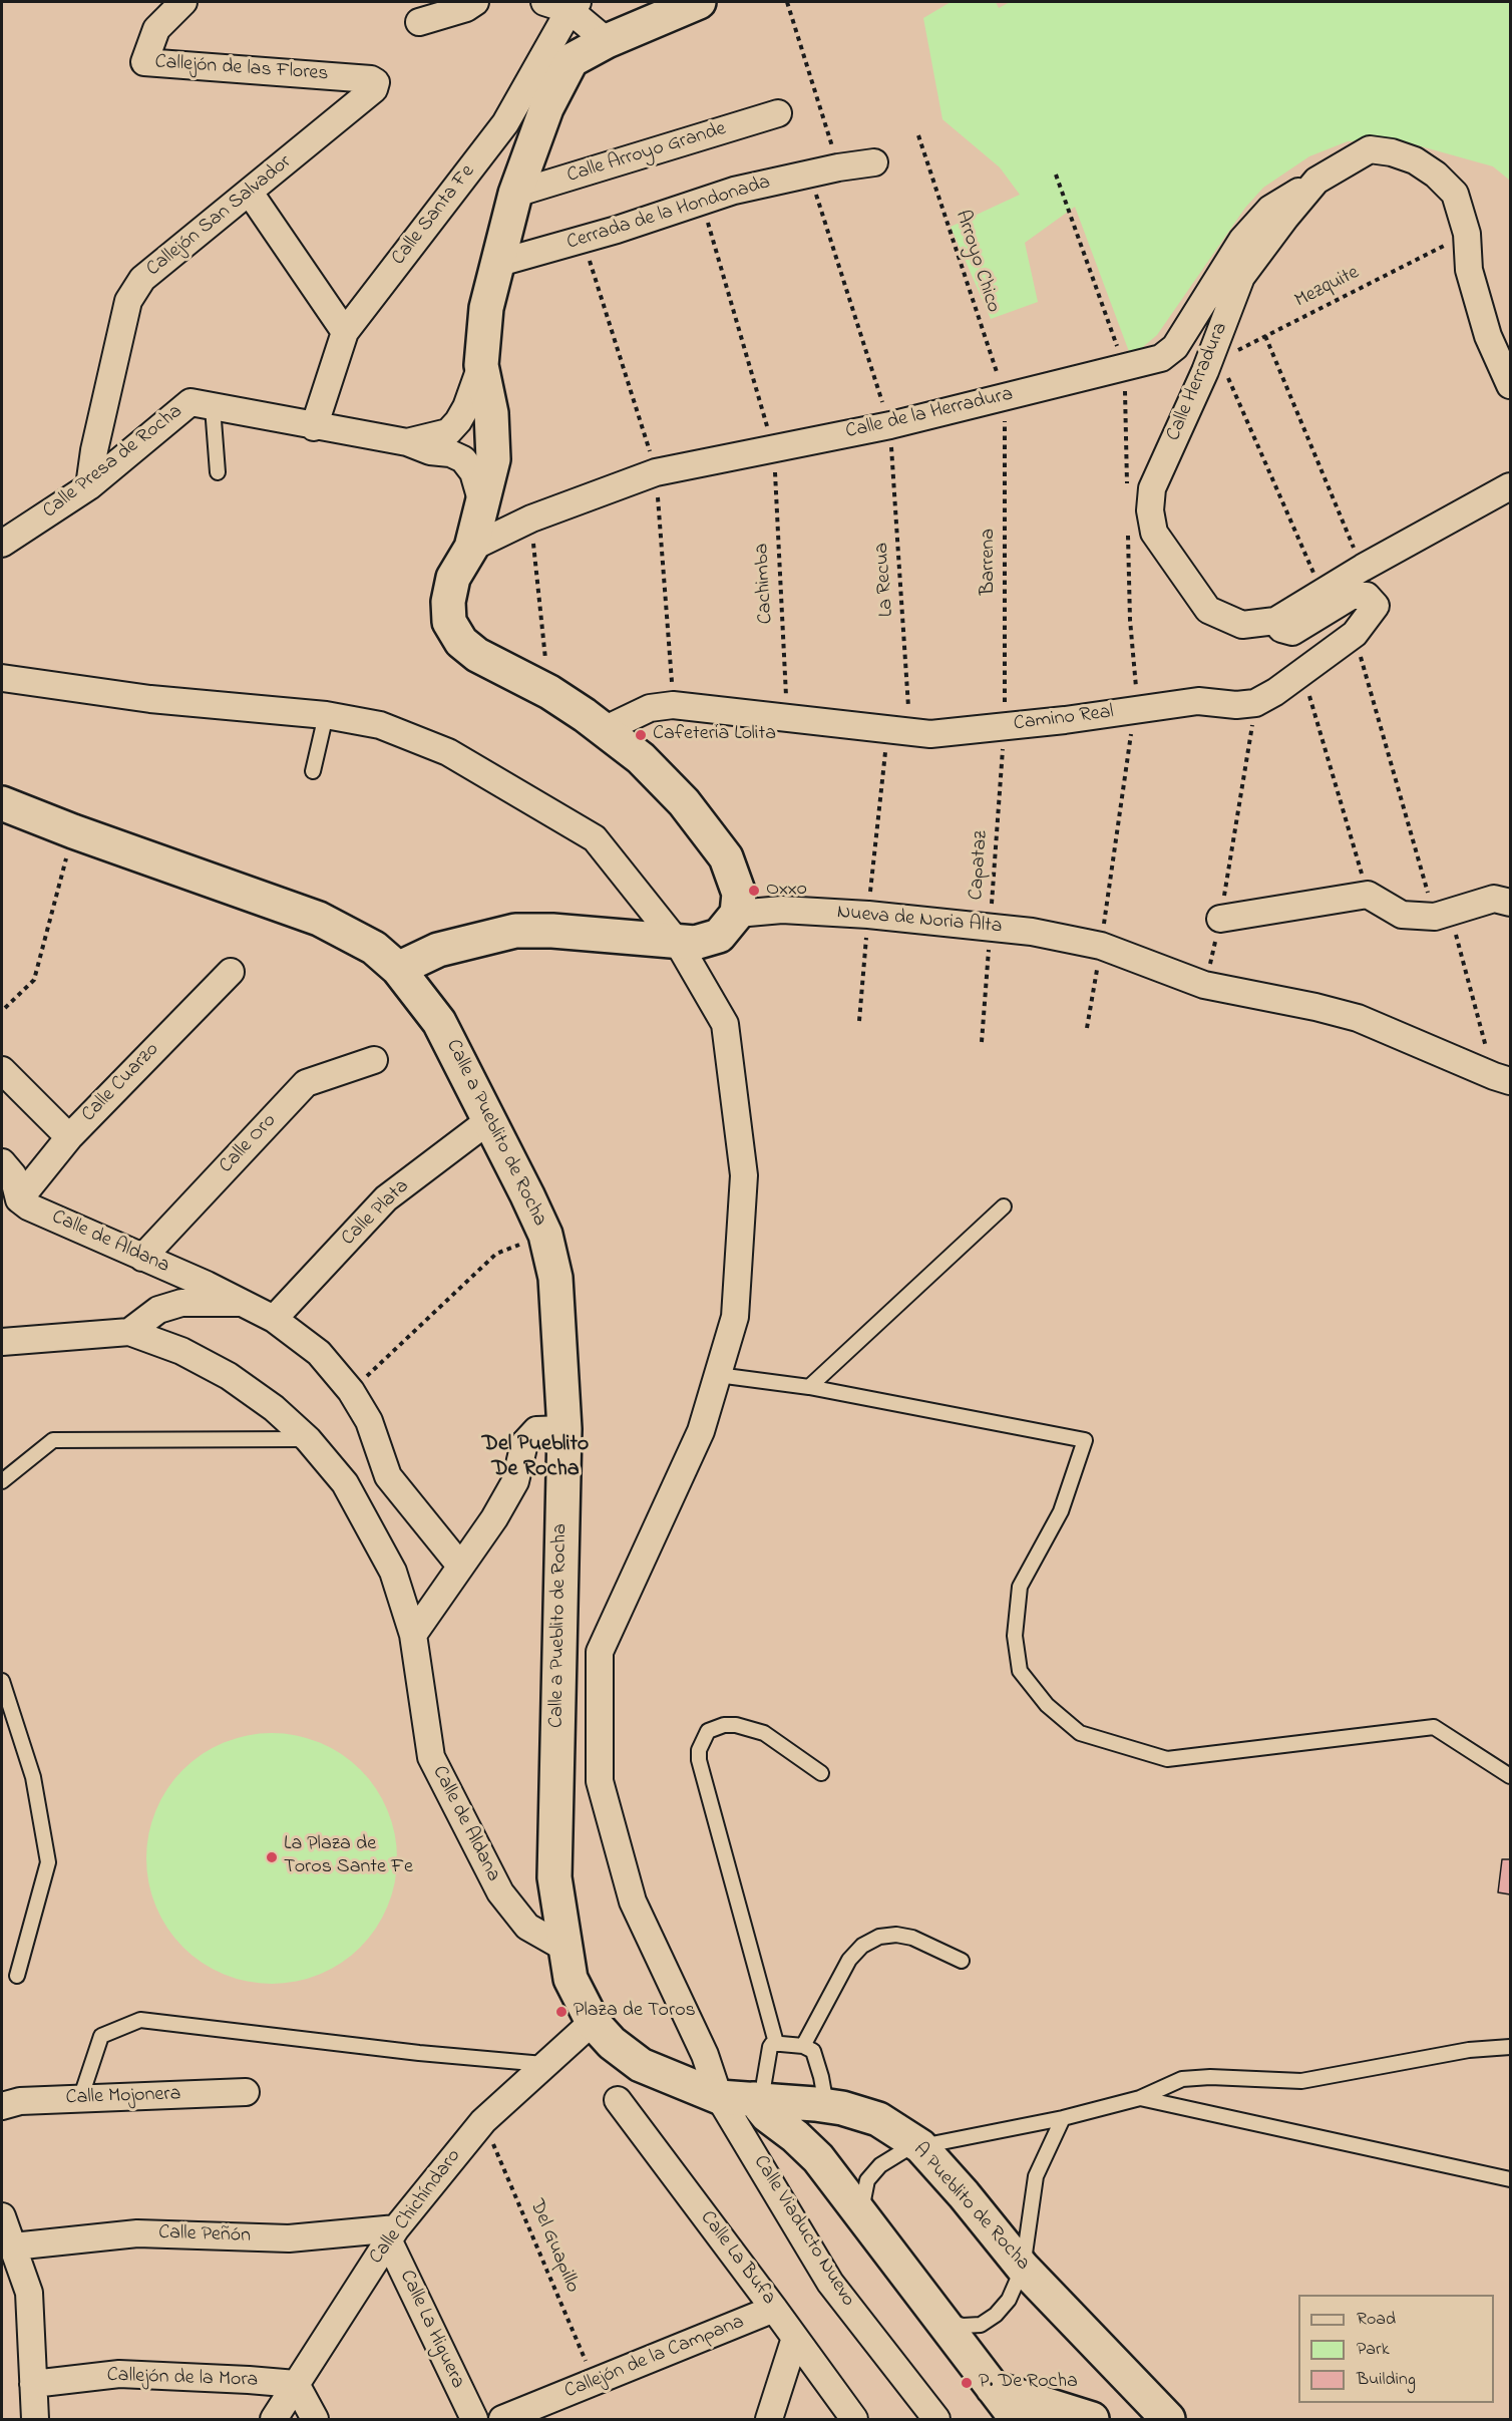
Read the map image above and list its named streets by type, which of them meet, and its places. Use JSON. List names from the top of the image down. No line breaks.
{"streets":{"street":["Callejón de las Flores","Calle Arroyo Grande","Cerrada de la Hondonada","Calle Santa Fe","Callejón San Salvador","Calle Herradura","Calle de la Herradura","Calle Presa de Rocha","Camino Real","Nueva de Noria Alta","Calle Cuarzo","Calle a Pueblito de Rocha","Calle Oro","Calle Plata","Calle de Aldana","Calle Mojonera","Calle Chichíndaro","A Pueblito de Rocha","Calle Viaducto Nuevo","Calle Peñón","Calle La Bufa","Calle La Higuera","Callejón de la Campana","Callejón de la Mora"],"path":["Arroyo Chico","Mezquite","Barrena","La Recua","Cachimba","Capataz","Del Guapillo"]},"crossings":[["Callejón de las Flores","Callejón San Salvador"],["Cerrada de la Hondonada","La Recua"],["Cerrada de la Hondonada","Cachimba"],["Calle Santa Fe","Calle Presa de Rocha"],["Callejón San Salvador","Calle Presa de Rocha"],["Arroyo Chico","Calle de la Herradura"],["Arroyo Chico","Barrena"],["Mezquite","Calle Herradura"],["Calle Herradura","Calle de la Herradura"],["Calle Herradura","Camino Real"],["Calle de la Herradura","Barrena"],["Calle de la Herradura","La Recua"],["Calle de la Herradura","Cachimba"],["Barrena","Camino Real"],["Barrena","Capataz"],["La Recua","Camino Real"],["La Recua","Nueva de Noria Alta"],["Cachimba","Camino Real"],["Camino Real","Capataz"],["Capataz","Nueva de Noria Alta"],["Calle Cuarzo","Calle de Aldana"],["Calle a Pueblito de Rocha","Calle Plata"],["Calle a Pueblito de Rocha","Calle de Aldana"],["Calle a Pueblito de Rocha","Calle Chichíndaro"],["Calle a Pueblito de Rocha","A Pueblito de Rocha"],["Calle a Pueblito de Rocha","Calle Viaducto Nuevo"],["Calle Oro","Calle de Aldana"],["Calle Plata","Calle de Aldana"],["Calle Chichíndaro","Calle Peñón"],["Calle Chichíndaro","Del Guapillo"],["Calle Chichíndaro","Calle La Higuera"],["Calle Chichíndaro","Callejón de la Mora"],["A Pueblito de Rocha","Calle Viaducto Nuevo"],["Calle Peñón","Calle La Higuera"],["Del Guapillo","Callejón de la Campana"],["Calle La Bufa","Callejón de la Campana"]],"districts":["Del Pueblito De Rocha"],"places":["Cafeteria Lolita","Oxxo","La Plaza de Toros Sante Fe","Plaza de Toros","P. De Rocha"],"legend":["Road","Park","Building"]}
